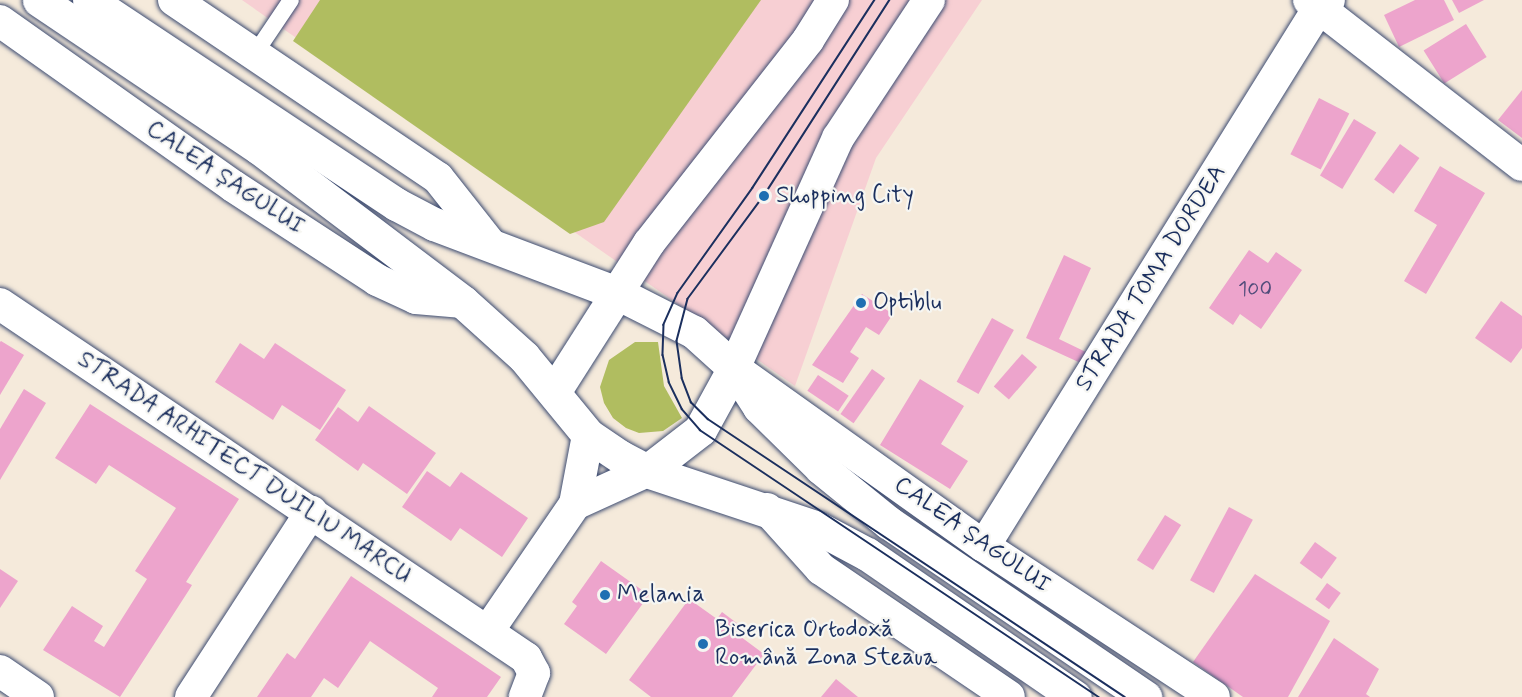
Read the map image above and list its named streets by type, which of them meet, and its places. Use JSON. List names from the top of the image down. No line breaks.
{"streets":{"main road":["CALEA ȘAGULUI"],"street":["STRADA TOMA DORDEA","STRADA ARHITECT DUILIU MARCU"]},"crossings":[["CALEA ȘAGULUI","STRADA TOMA DORDEA"]],"places":["Shopping City","Optiblu","Melania","Biserica Ortodoxă Română Zona Steaua"],"house_numbers":["100"]}
